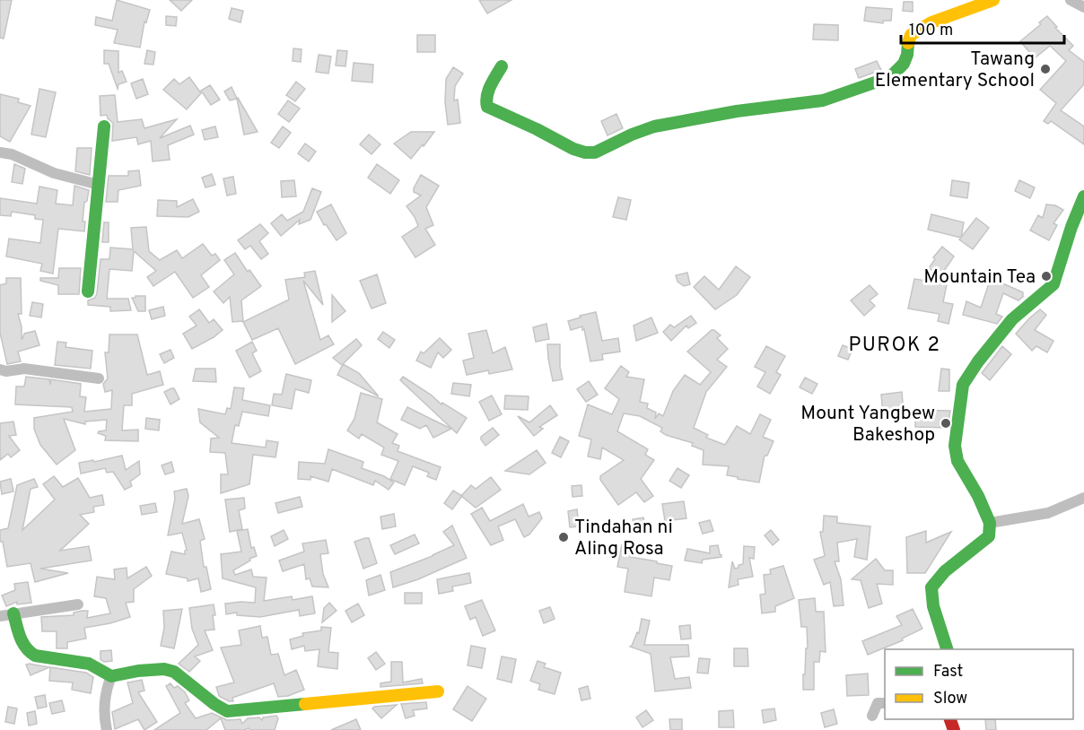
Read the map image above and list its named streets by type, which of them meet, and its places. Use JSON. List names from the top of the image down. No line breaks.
{"districts":["PUROK 2"],"places":["Tawang Elementary School","Mountain Tea","Mount Yangbew Bakeshop","Tindahan ni Aling Rosa"],"legend":["Fast","Slow"],"scale_bar":"100 m"}
